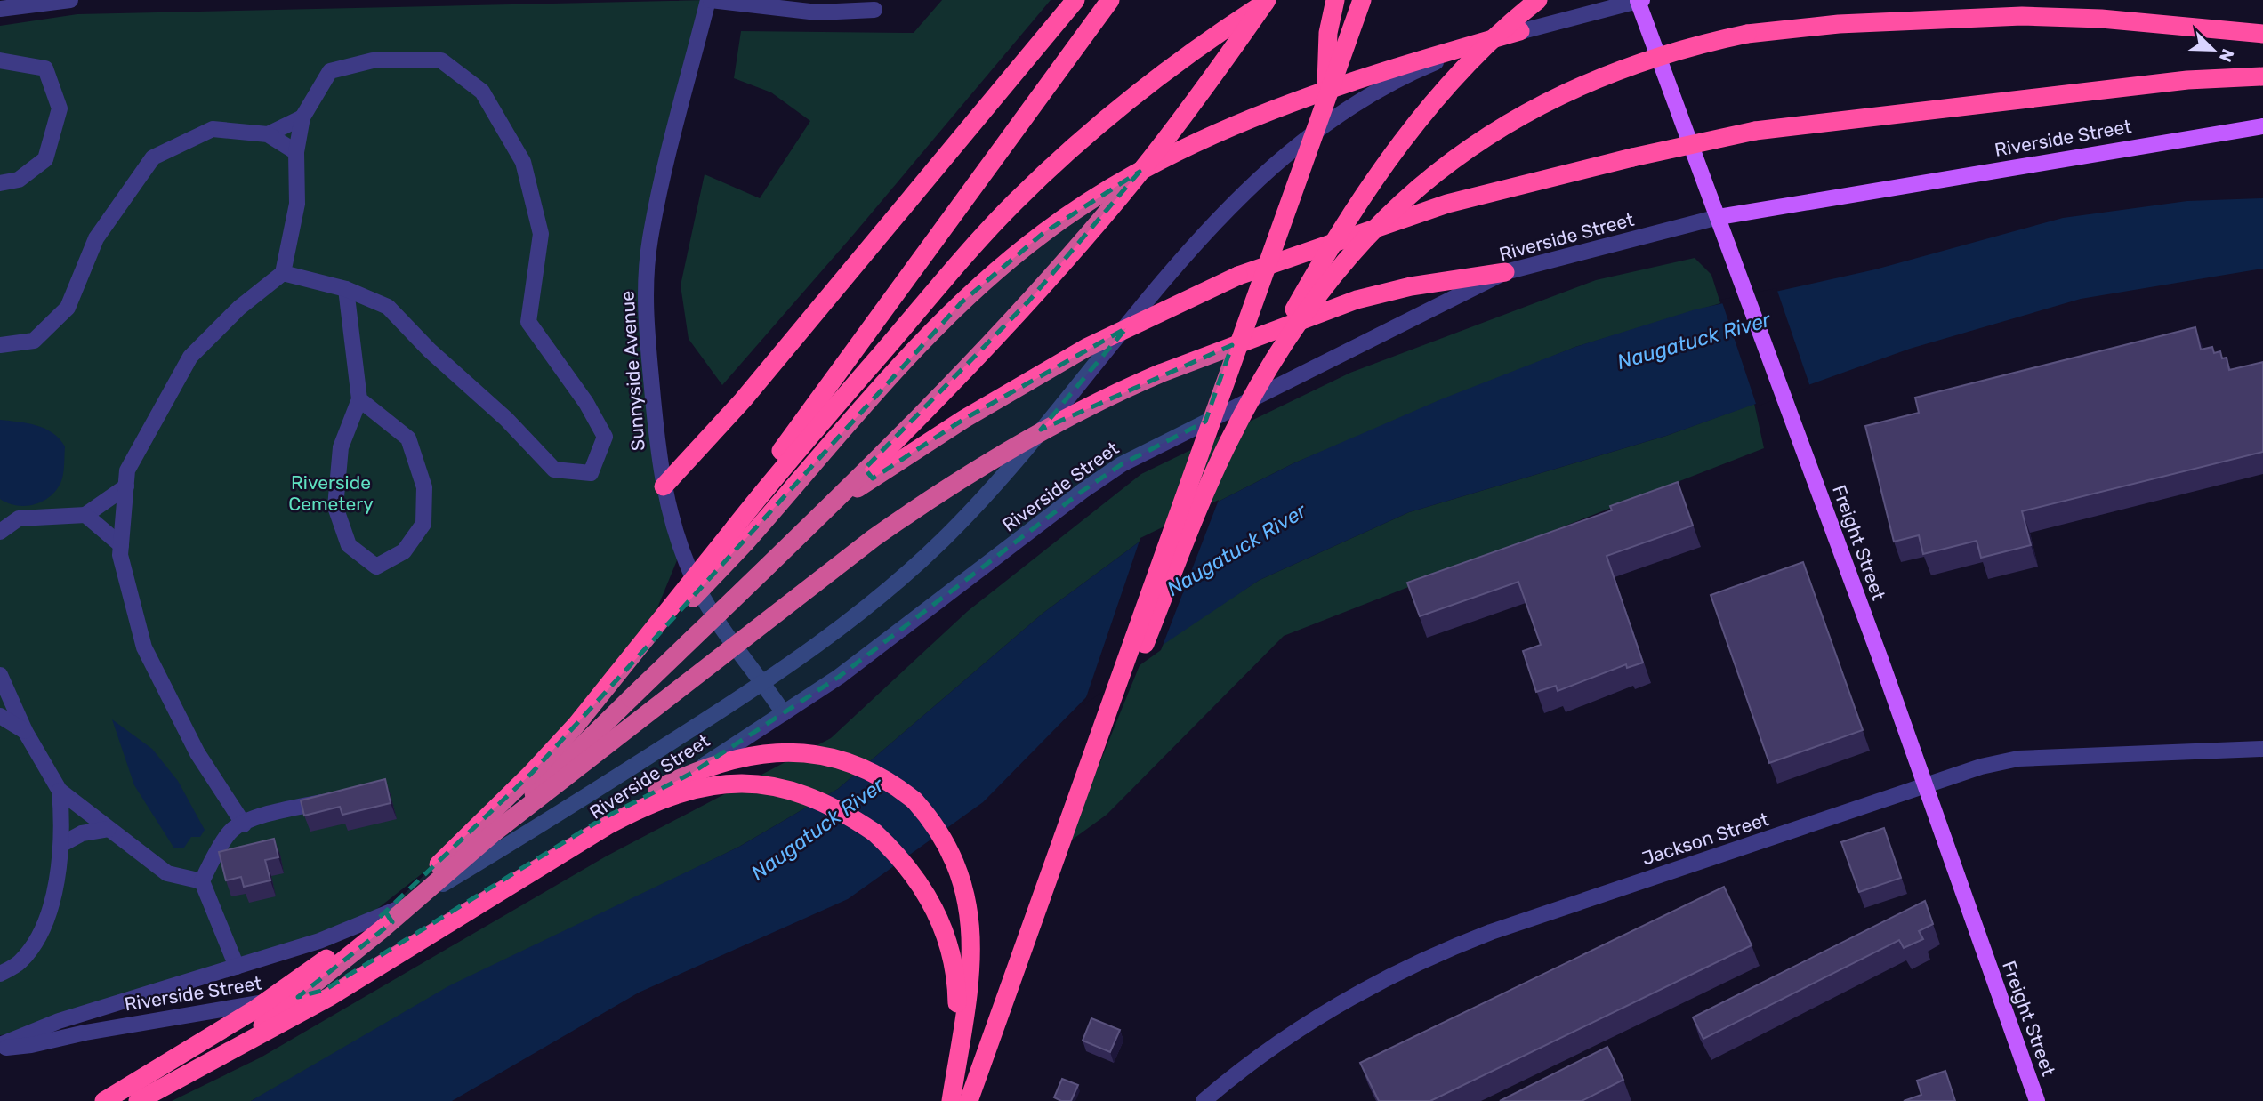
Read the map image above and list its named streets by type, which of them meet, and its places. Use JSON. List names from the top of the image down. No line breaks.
{"streets":{"main road":["Riverside Street","Freight Street"],"street":["Sunnyside Avenue","Jackson Street"]},"crossings":[["Riverside Street","Sunnyside Avenue"],["Riverside Street","Freight Street"],["Freight Street","Jackson Street"]],"water":["Naugatuck River"],"parks":["Riverside Cemetery"],"north":"bottom right"}
